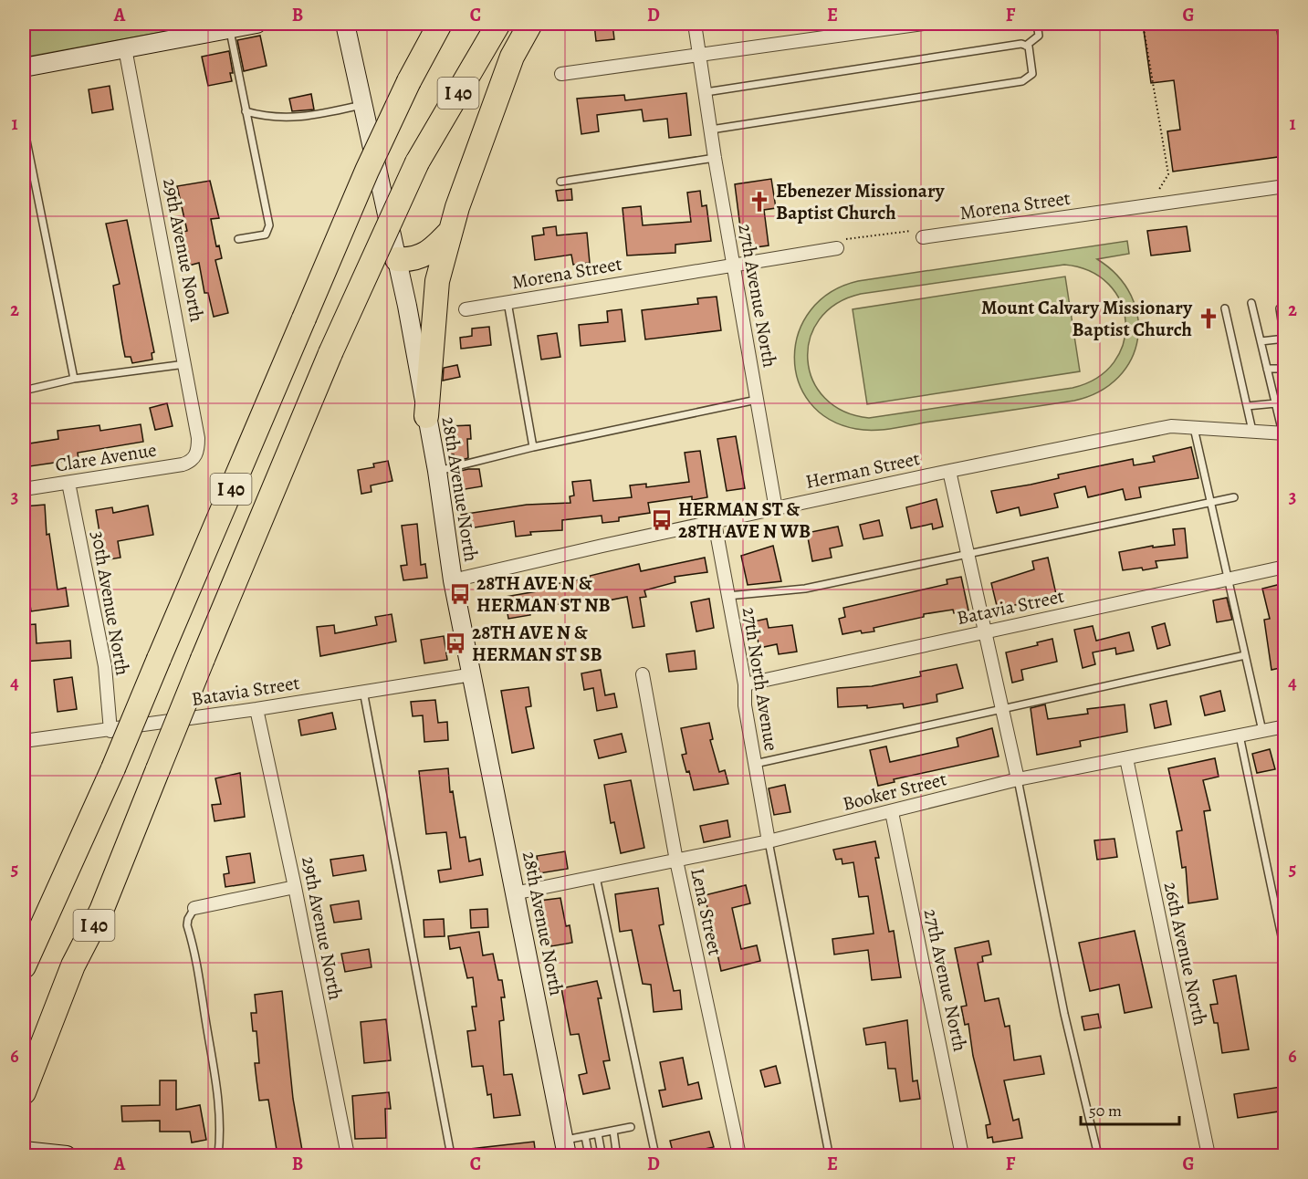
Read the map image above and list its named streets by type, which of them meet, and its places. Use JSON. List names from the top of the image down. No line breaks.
{"streets":{"highway":["I 40"],"main road":["28th Avenue North"],"street":["Morena Street","29th Avenue North","27th Avenue North","Clare Avenue","Herman Street","30th Avenue North","Batavia Street","27th North Avenue","Booker Street","Lena Street","26th Avenue North"]},"crossings":[["Morena Street","27th Avenue North"],["29th Avenue North","Clare Avenue"],["29th Avenue North","Batavia Street"],["27th Avenue North","Herman Street"],["27th Avenue North","Booker Street"],["Clare Avenue","30th Avenue North"],["Herman Street","28th Avenue North"],["Herman Street","27th North Avenue"],["28th Avenue North","Batavia Street"],["28th Avenue North","Booker Street"],["30th Avenue North","Batavia Street"],["Batavia Street","27th North Avenue"],["27th North Avenue","Booker Street"],["Booker Street","Lena Street"],["Booker Street","26th Avenue North"]],"places":{"church":["Ebenezer Missionary Baptist Church","Mount Calvary Missionary Baptist Church"],"bus stop":["HERMAN ST & 28TH AVE N WB","28TH AVE N & HERMAN ST NB","28TH AVE N & HERMAN ST SB"]},"scale_bar":"50 m","grid":{"columns":["A","B","C","D","E","F","G"],"rows":["1","2","3","4","5","6"]}}
